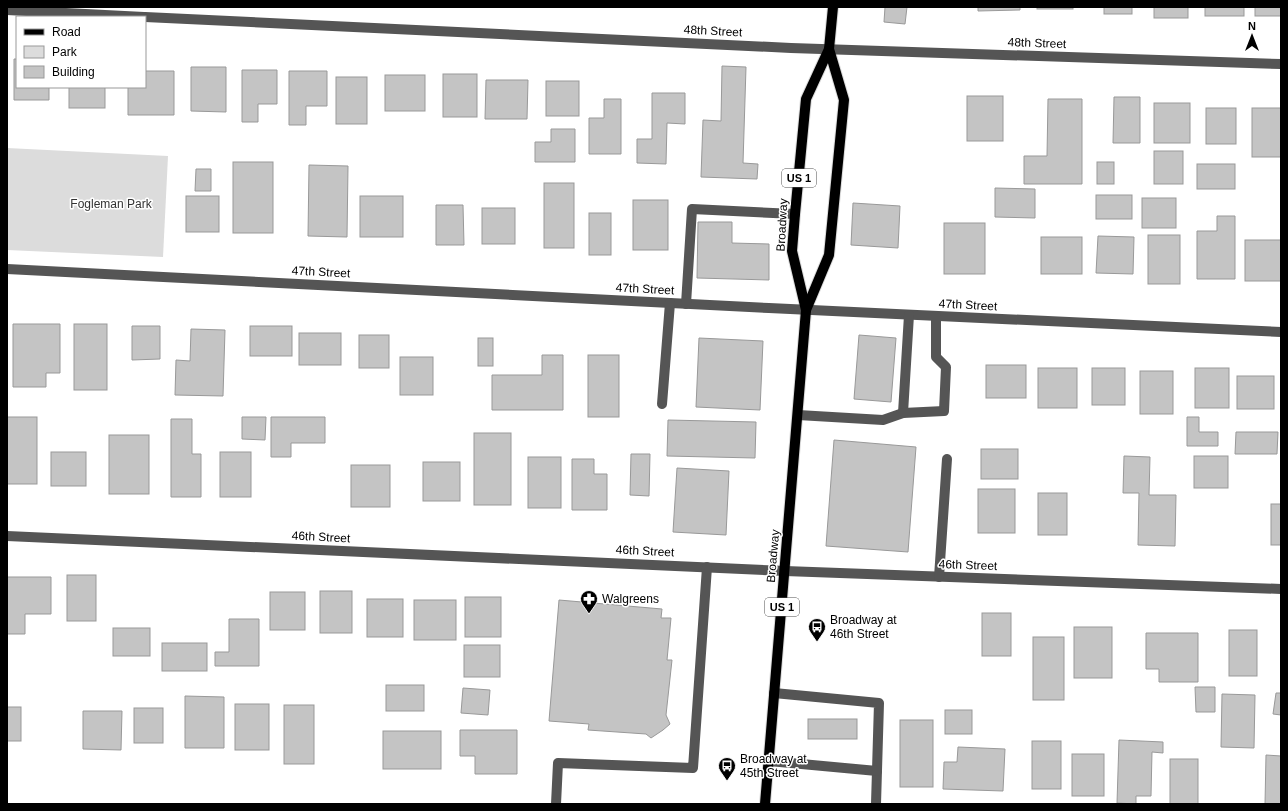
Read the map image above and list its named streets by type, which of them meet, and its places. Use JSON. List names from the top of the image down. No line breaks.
{"streets":{"main road":["US 1","Broadway"],"street":["48th Street","47th Street","46th Street"]},"crossings":[["48th Street","Broadway"],["Broadway","47th Street"],["Broadway","46th Street"]],"parks":["Fogleman Park"],"places":{"pharmacy":["Walgreens"],"bus stop":["Broadway at 46th Street","Broadway at 45th Street"]},"legend":["Road","Park","Building"],"north":"top"}
